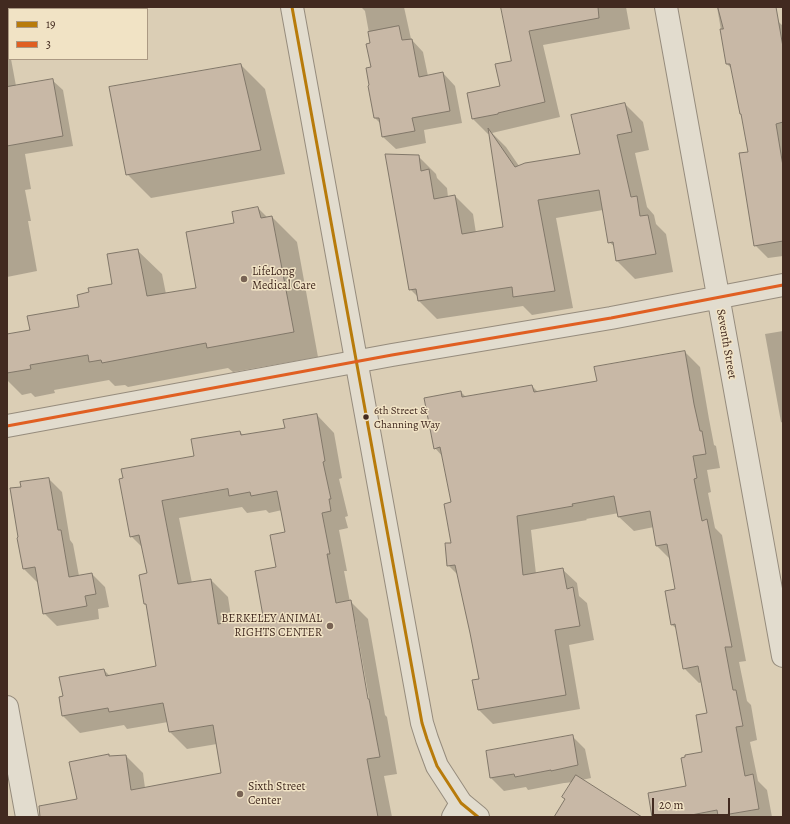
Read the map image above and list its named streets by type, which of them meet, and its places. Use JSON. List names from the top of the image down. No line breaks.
{"streets":{"street":["Seventh Street"]},"places":["LifeLong Medical Care","6th Street & Channing Way","BERKELEY ANIMAL RIGHTS CENTER","Sixth Street Center"],"lines":["transit line 19","transit line 3"],"legend":["19","3"],"scale_bar":"20 m"}
